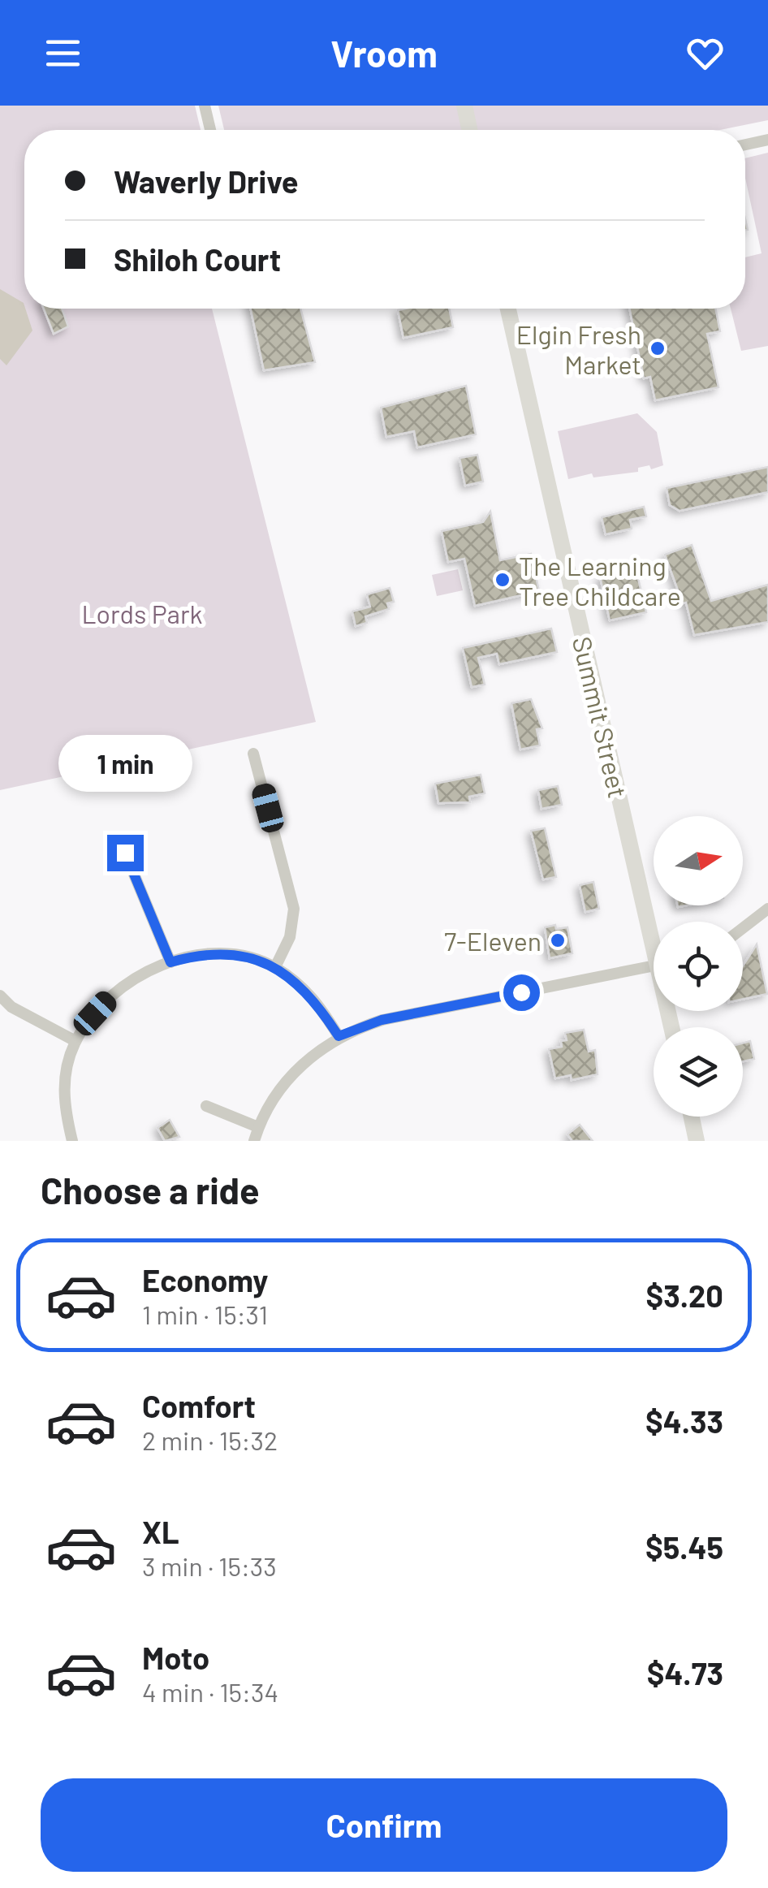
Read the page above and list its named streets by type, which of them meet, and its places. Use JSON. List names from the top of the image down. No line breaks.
{"streets":{"main road":["Summit Street"]},"parks":["Lords Park"],"places":["Elgin Fresh Market","The Learning Tree Childcare","7-Eleven"],"north":"right","page":{"header":"Vroom","banner":["Waverly Drive","Shiloh Court"],"bubble":"1 min","heading":"Choose a ride","list":[{"name":"Economy","note":"1 min · 15:31","value":"$3.20"},{"name":"Comfort","note":"2 min · 15:32","value":"$4.33"},{"name":"XL","note":"3 min · 15:33","value":"$5.45"},{"name":"Moto","note":"4 min · 15:34","value":"$4.73"}],"buttons":"Confirm"}}
